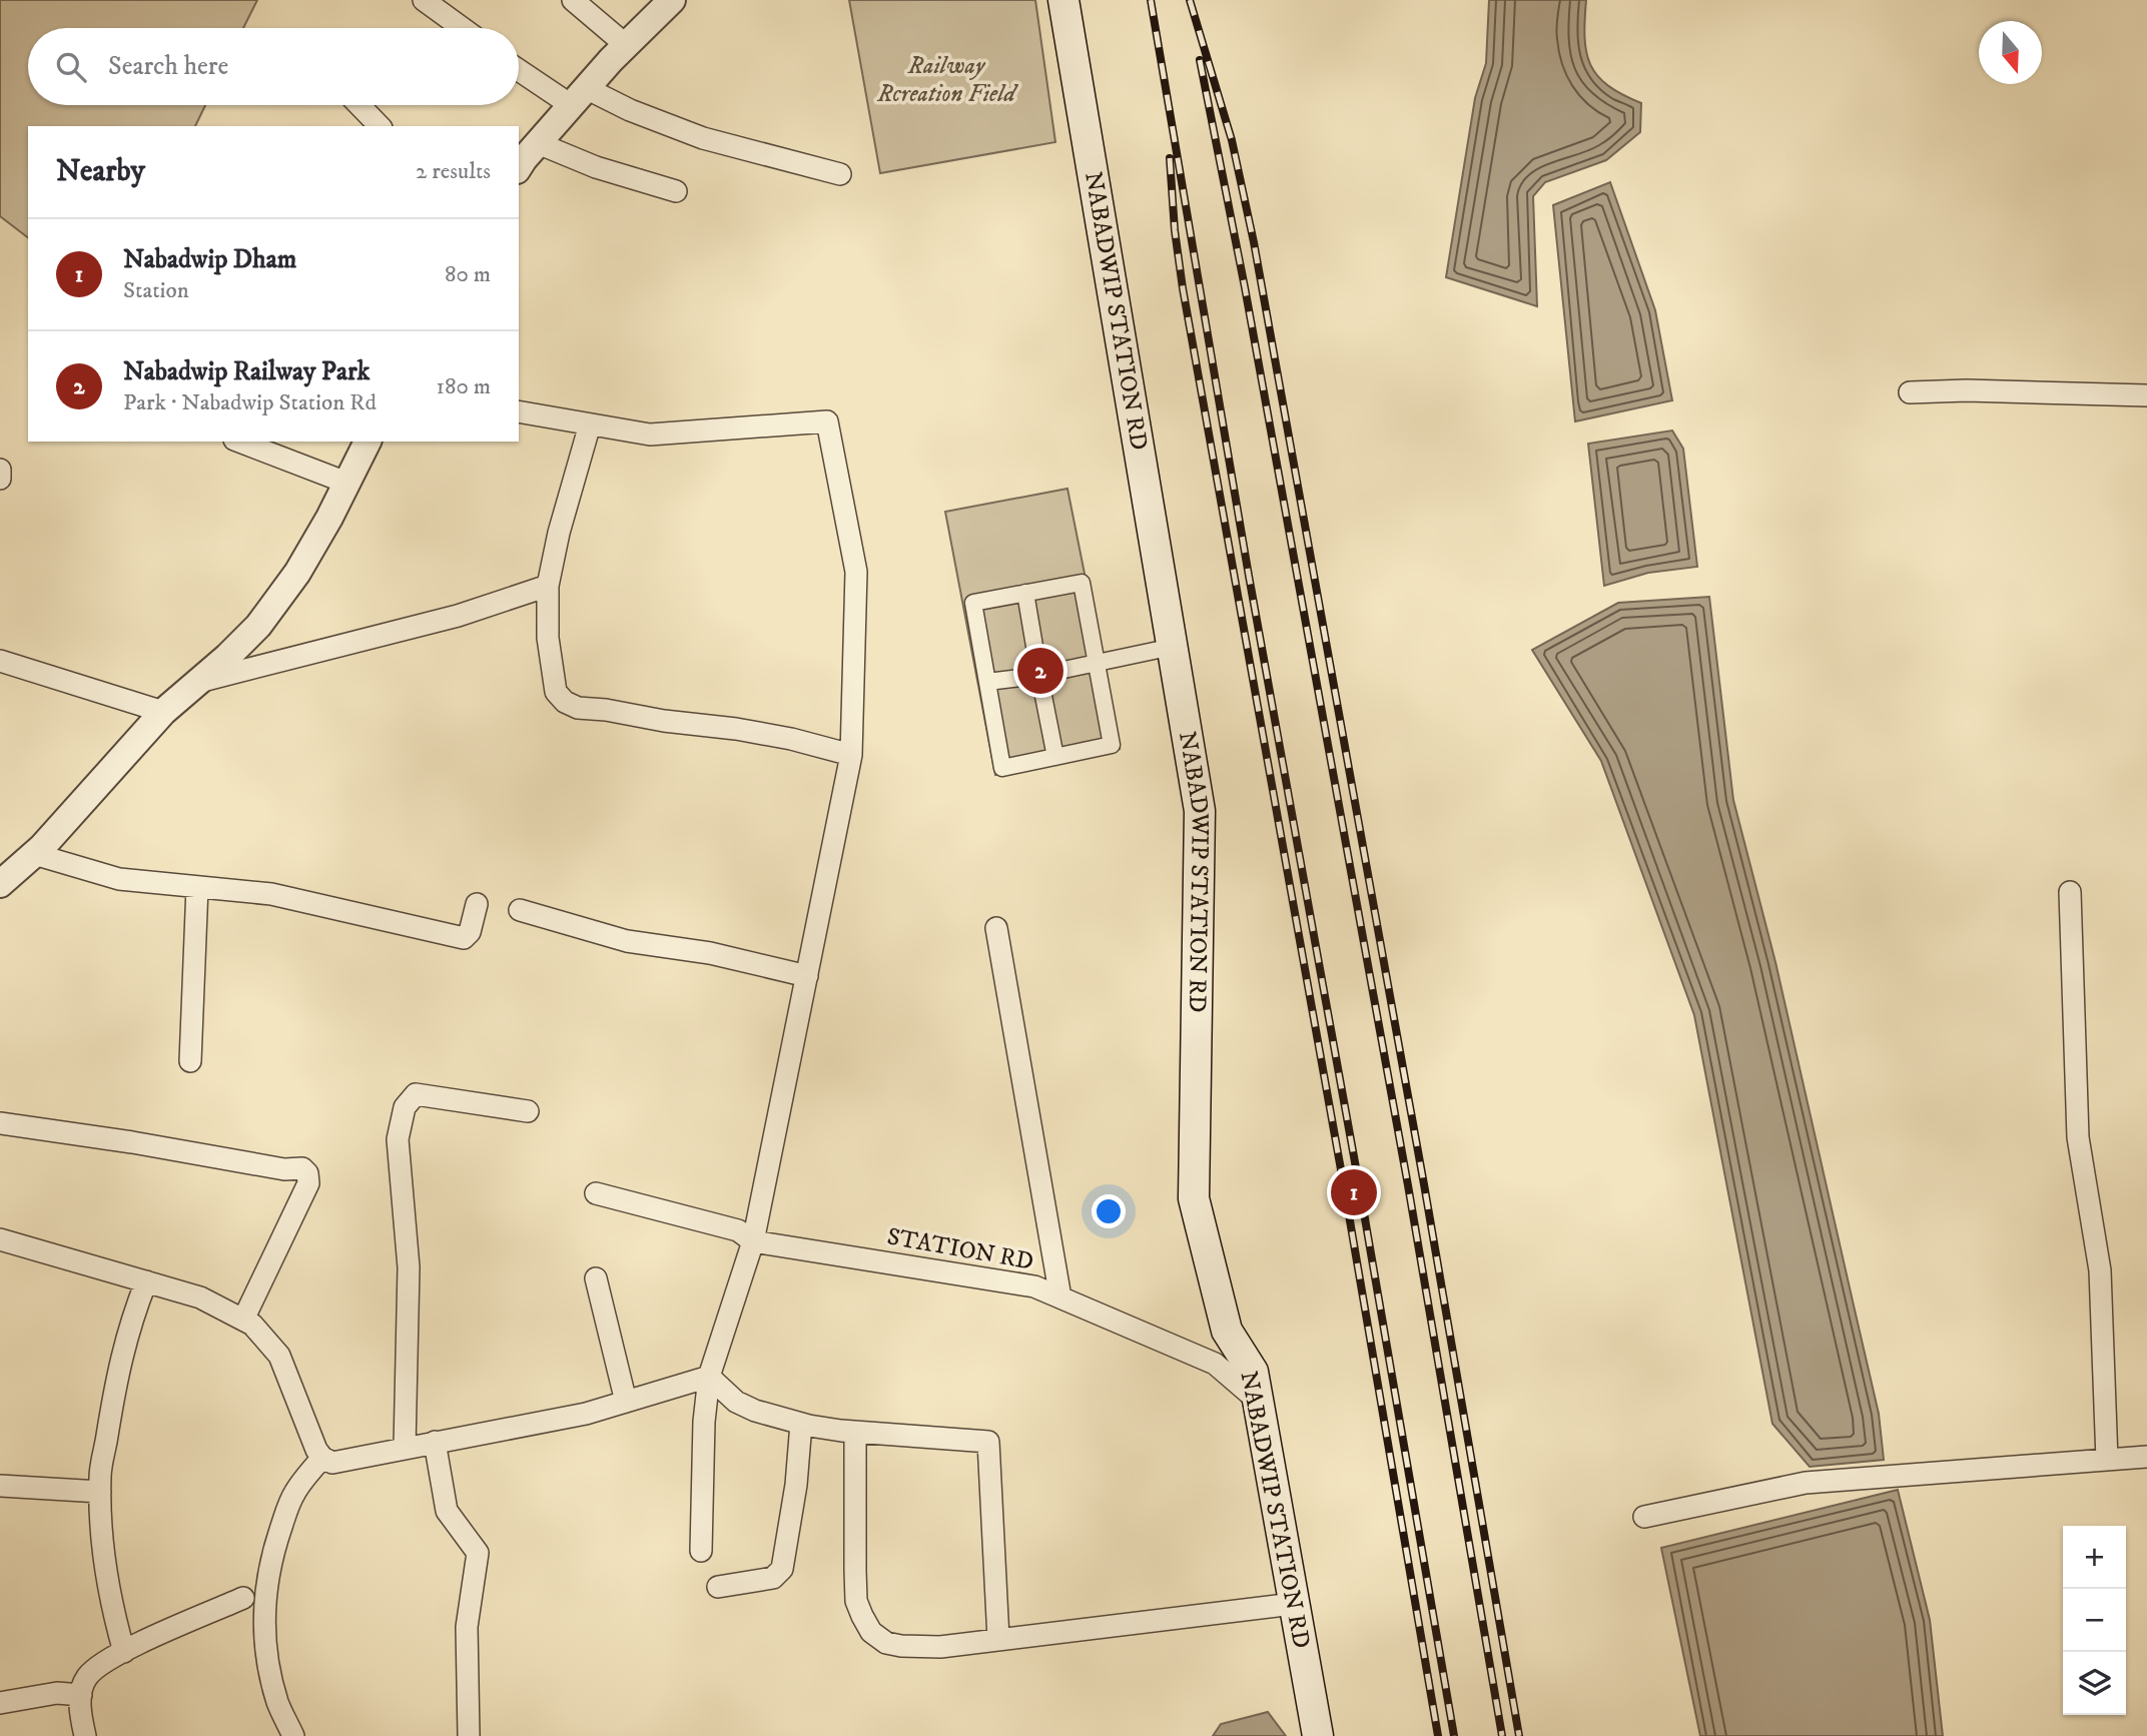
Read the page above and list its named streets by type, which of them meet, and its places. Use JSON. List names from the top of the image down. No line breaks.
{"streets":{"main road":["NABADWIP STATION RD"],"street":["STATION RD"]},"crossings":[["NABADWIP STATION RD","STATION RD"]],"parks":["Railway Rcreation Field"],"north":"bottom","page":{"search":"Search here","heading":["Nearby","2 results"],"list":[{"mark":"1","name":"Nabadwip Dham","note":"Station","value":"80 m"},{"mark":"2","name":"Nabadwip Railway Park","note":"Park · Nabadwip Station Rd","value":"180 m"}],"pins":["2","1"],"map_buttons":["+","−"]}}
